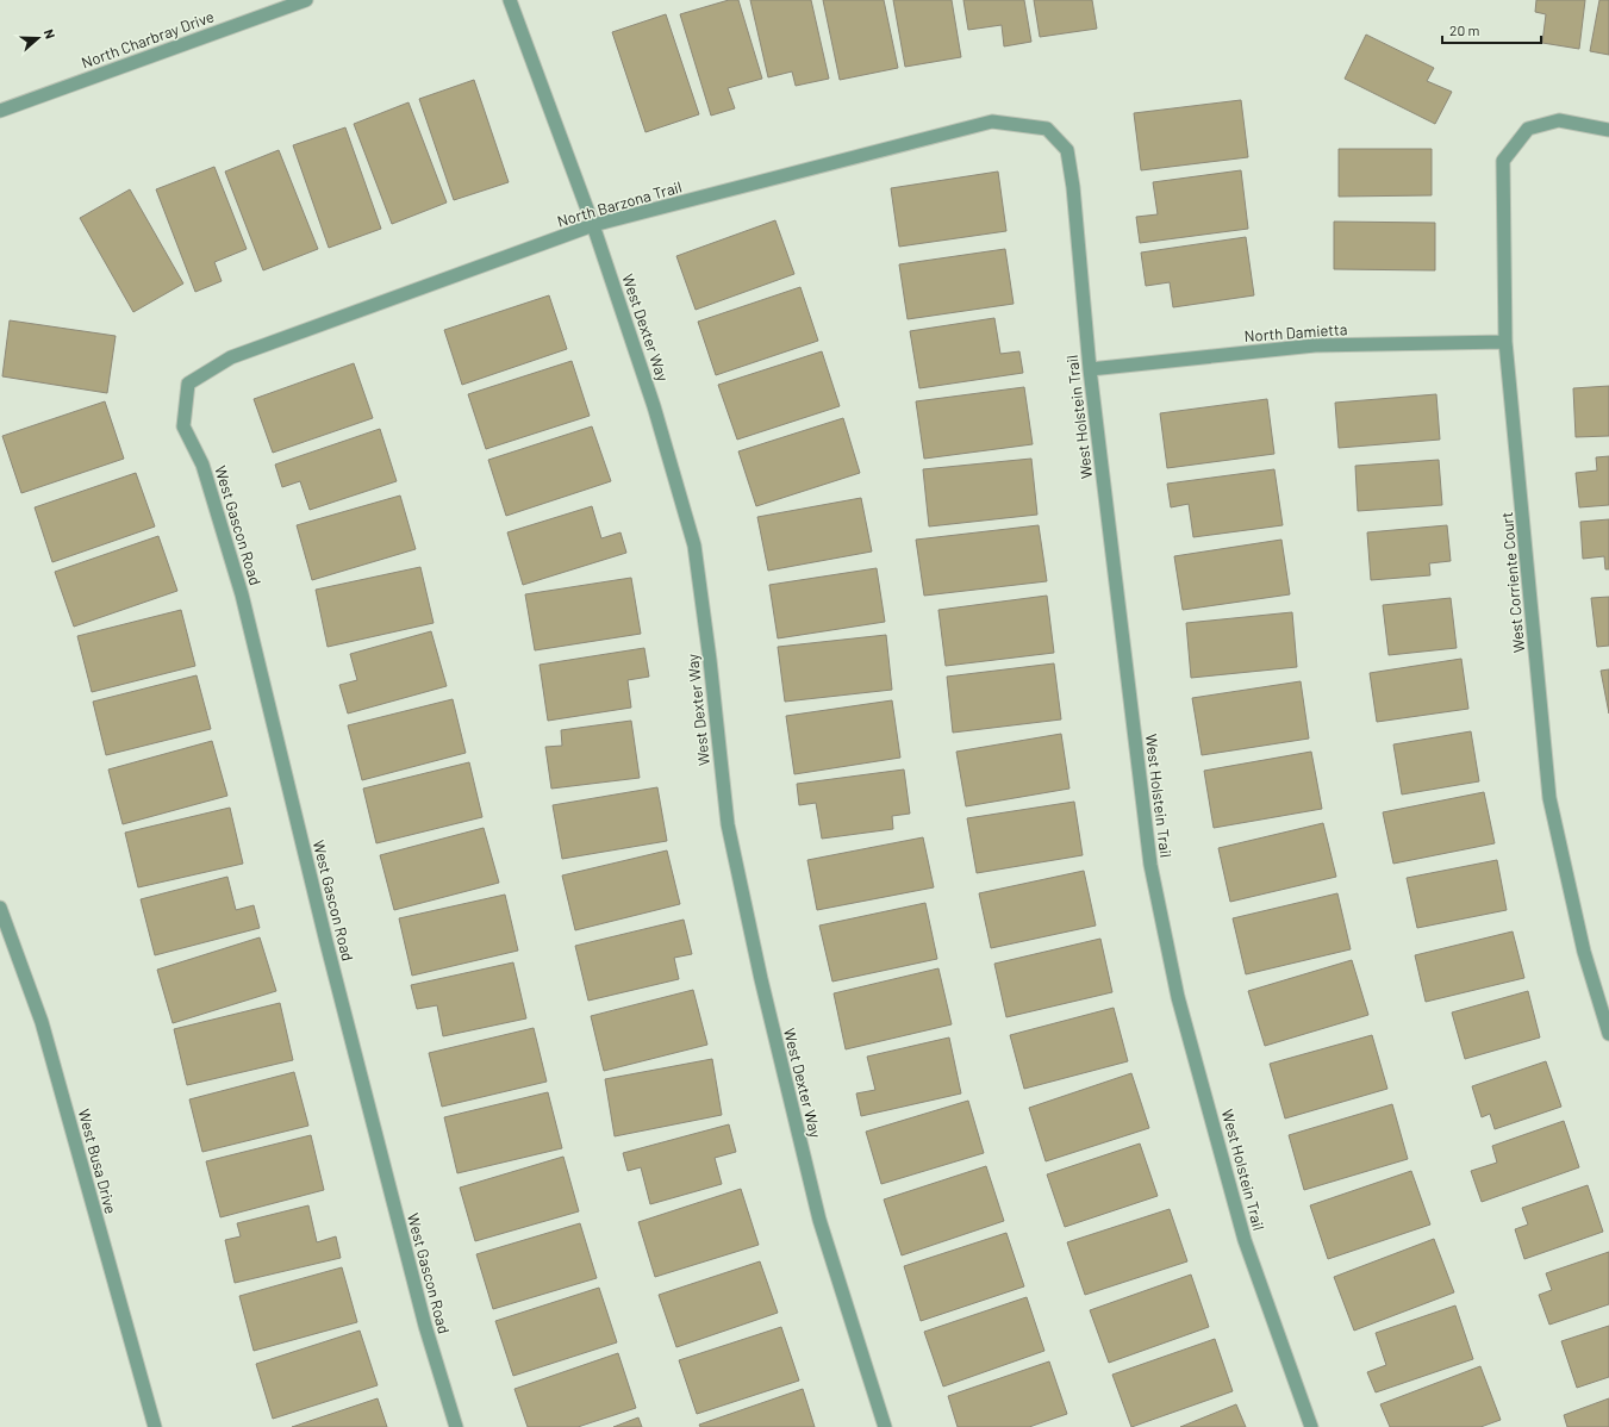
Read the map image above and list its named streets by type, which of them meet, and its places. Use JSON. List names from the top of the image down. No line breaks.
{"streets":{"street":["North Charbray Drive","North Barzona Trail","West Dexter Way","North Damietta","West Holstein Trail","West Gascon Road","West Corriente Court","West Busa Drive"]},"crossings":[["North Barzona Trail","West Dexter Way"],["North Barzona Trail","West Holstein Trail"],["North Barzona Trail","West Gascon Road"],["North Damietta","West Holstein Trail"],["North Damietta","West Corriente Court"]],"scale_bar":"20 m","north":"right"}
